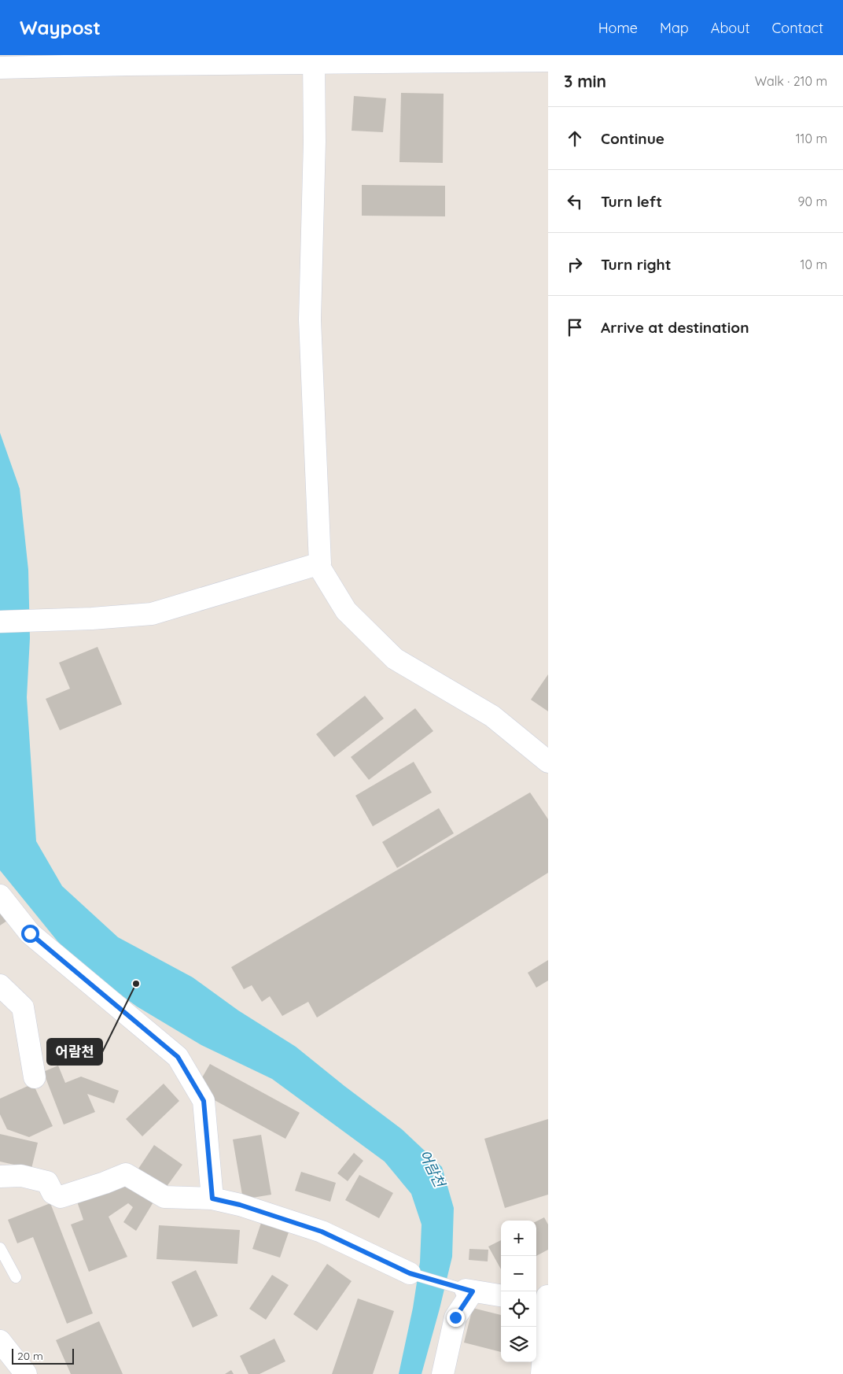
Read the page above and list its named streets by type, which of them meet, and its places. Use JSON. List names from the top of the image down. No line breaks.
{"water":["어람천"],"places":["어람천"],"scale_bar":"20 m","page":{"header":"Waypost","nav":["Home","Map","About","Contact"],"heading":["3 min","Walk · 210 m"],"list":[["Continue","110 m"],["Turn left","90 m"],["Turn right","10 m"],"Arrive at destination"],"map_buttons":["+","−"],"scale":"20 m"}}
